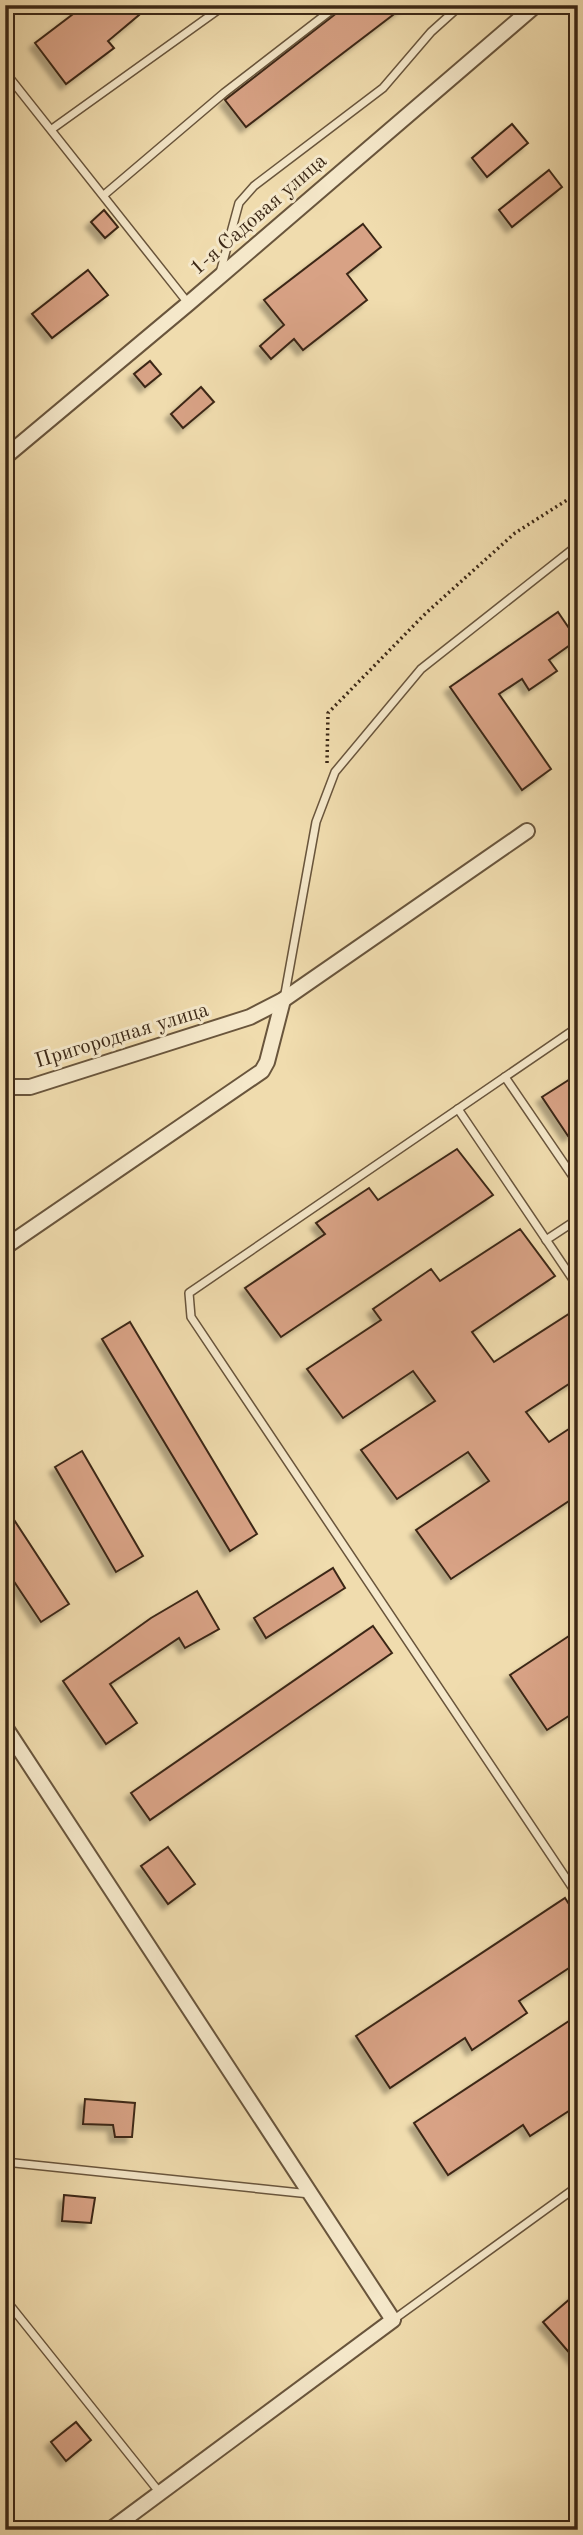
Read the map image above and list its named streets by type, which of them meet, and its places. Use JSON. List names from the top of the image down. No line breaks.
{"streets":{"street":["1-я Садовая улица","Пригородная улица"]}}
